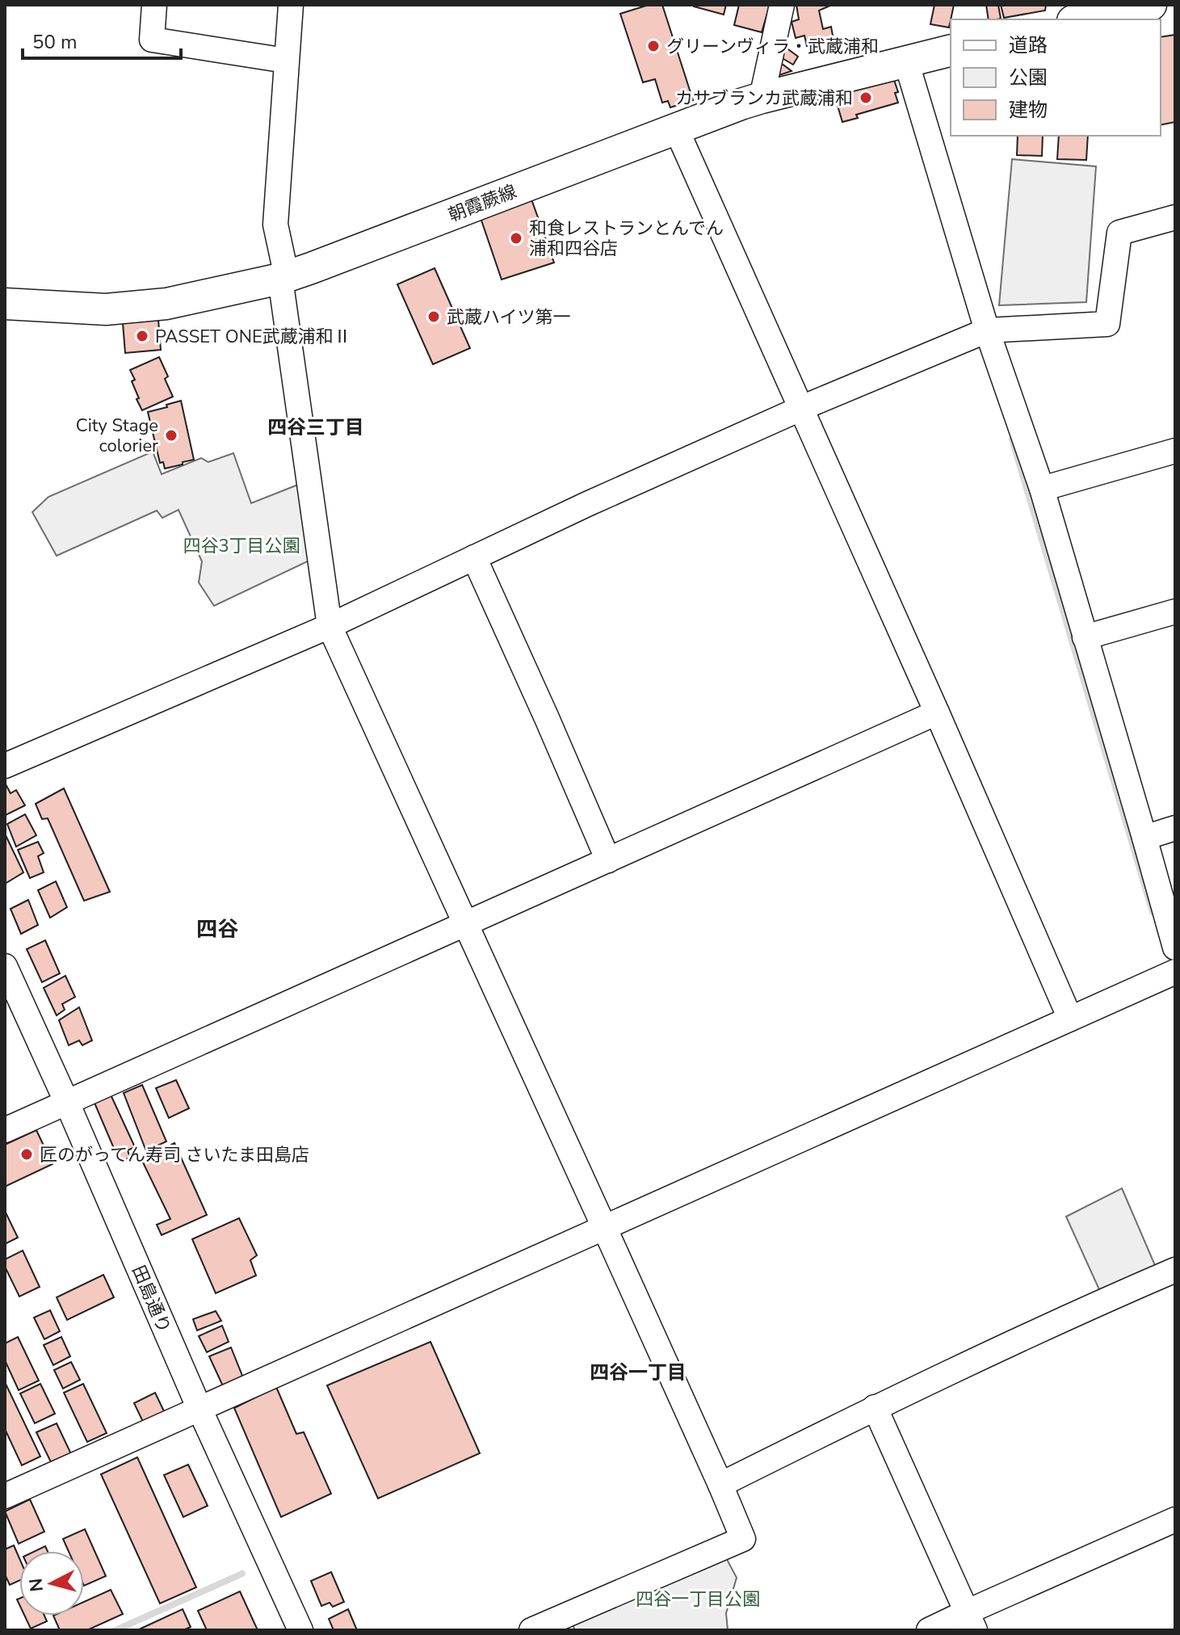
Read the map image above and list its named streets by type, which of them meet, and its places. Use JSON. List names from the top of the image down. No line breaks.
{"streets":{"main road":["朝霞蕨線"],"street":["田島通り"]},"districts":["四谷三丁目","四谷","四谷一丁目"],"parks":["四谷3丁目公園","四谷一丁目公園"],"places":["グリーンヴィラ・武蔵浦和","カサブランカ武蔵浦和","和食レストランとんでん 浦和四谷店","武蔵ハイツ第一","PASSET ONE武蔵浦和Ⅱ","City Stage colorier","匠のがってん寿司 さいたま田島店"],"legend":["道路","公園","建物"],"scale_bar":"50 m","north":"left"}
